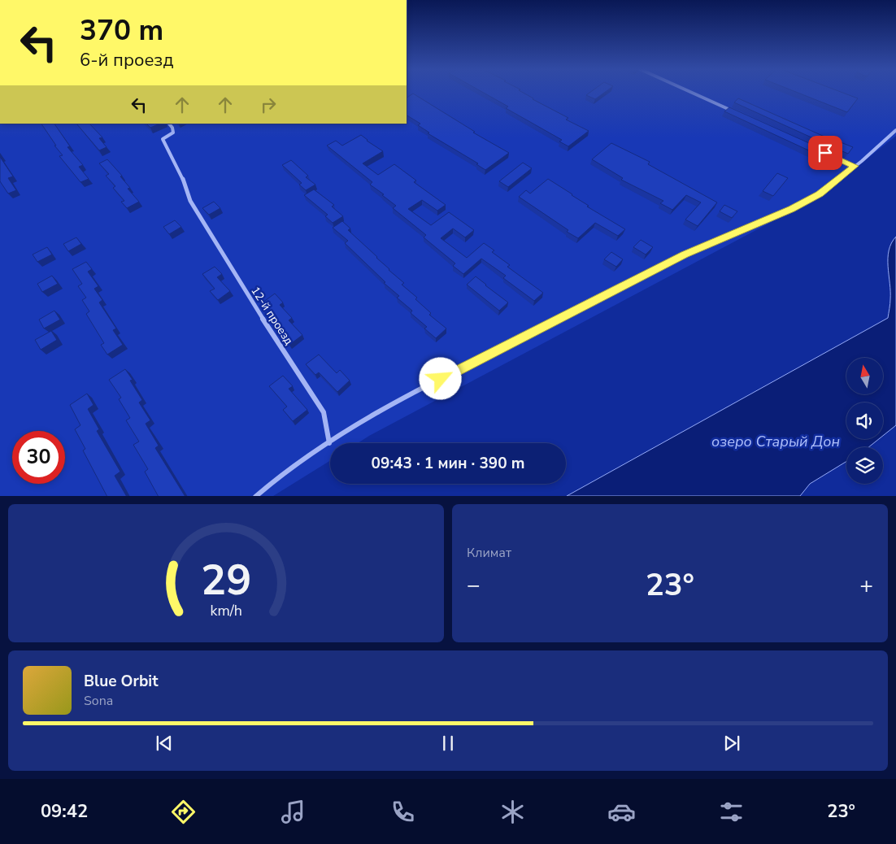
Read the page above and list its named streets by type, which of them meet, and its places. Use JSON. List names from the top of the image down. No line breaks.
{"streets":{"street":["12-й проезд"]},"water":["озеро Старый Дон"],"north":"top","page":{"turn":["370 m","6-й проезд"],"limit":"30","trip":"09:43 · 1 мин · 390 m","tile":"Климат","heat":["−","23°","+"],"song":["Blue Orbit","Sona"],"tabs":["09:42","23°"],"gauge":["29","km/h"]}}
